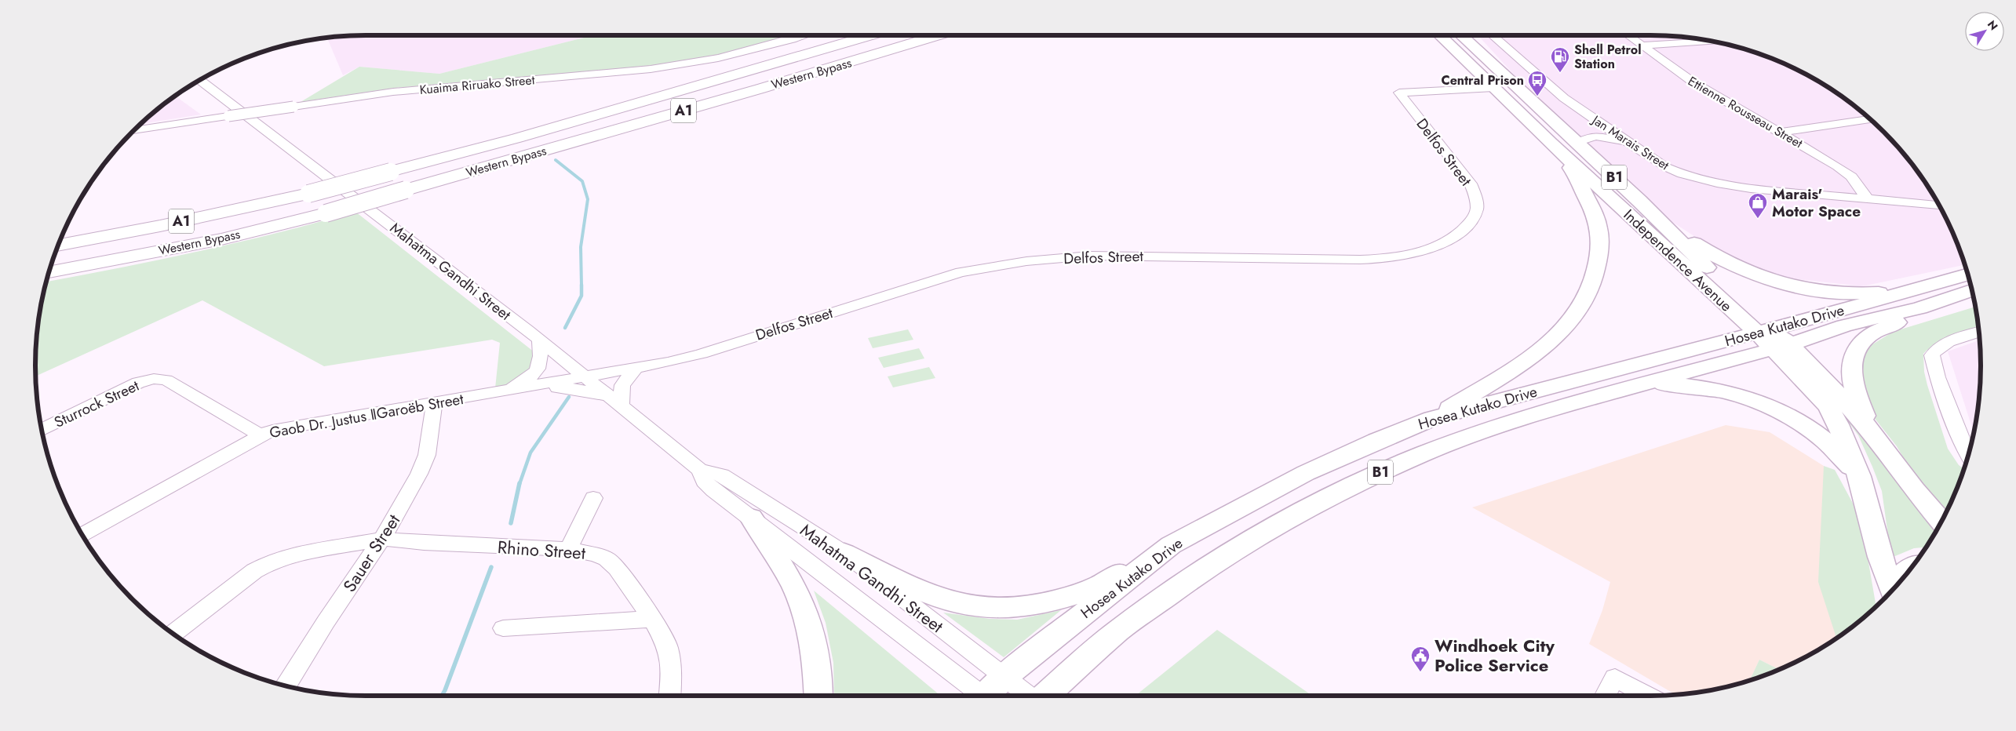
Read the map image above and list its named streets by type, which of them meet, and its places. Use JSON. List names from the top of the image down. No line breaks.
{"streets":{"highway":["Western Bypass","A1"],"main road":["B1","Independence Avenue","Hosea Kutako Drive"],"street":["Kuaima Riruako Street","Ettienne Rousseau Street","Jan Marais Street","Delfos Street","Mahatma Gandhi Street","Sturrock Street","Gaob Dr. Justus ǁGaroëb Street","Rhino Street","Sauer Street"]},"crossings":[["Ettienne Rousseau Street","Jan Marais Street"],["Delfos Street","Independence Avenue"],["Delfos Street","Mahatma Gandhi Street"],["Delfos Street","Gaob Dr. Justus ǁGaroëb Street"],["B1","Independence Avenue"],["B1","Hosea Kutako Drive"],["Independence Avenue","Hosea Kutako Drive"],["Mahatma Gandhi Street","Hosea Kutako Drive"],["Mahatma Gandhi Street","Gaob Dr. Justus ǁGaroëb Street"],["Sturrock Street","Gaob Dr. Justus ǁGaroëb Street"],["Gaob Dr. Justus ǁGaroëb Street","Sauer Street"],["Rhino Street","Sauer Street"]],"places":{"fuel station":["Shell Petrol Station"],"bus stop":["Central Prison"],"shop":["Marais' Motor Space"],"public building":["Windhoek City Police Service"]},"north":"top right"}
